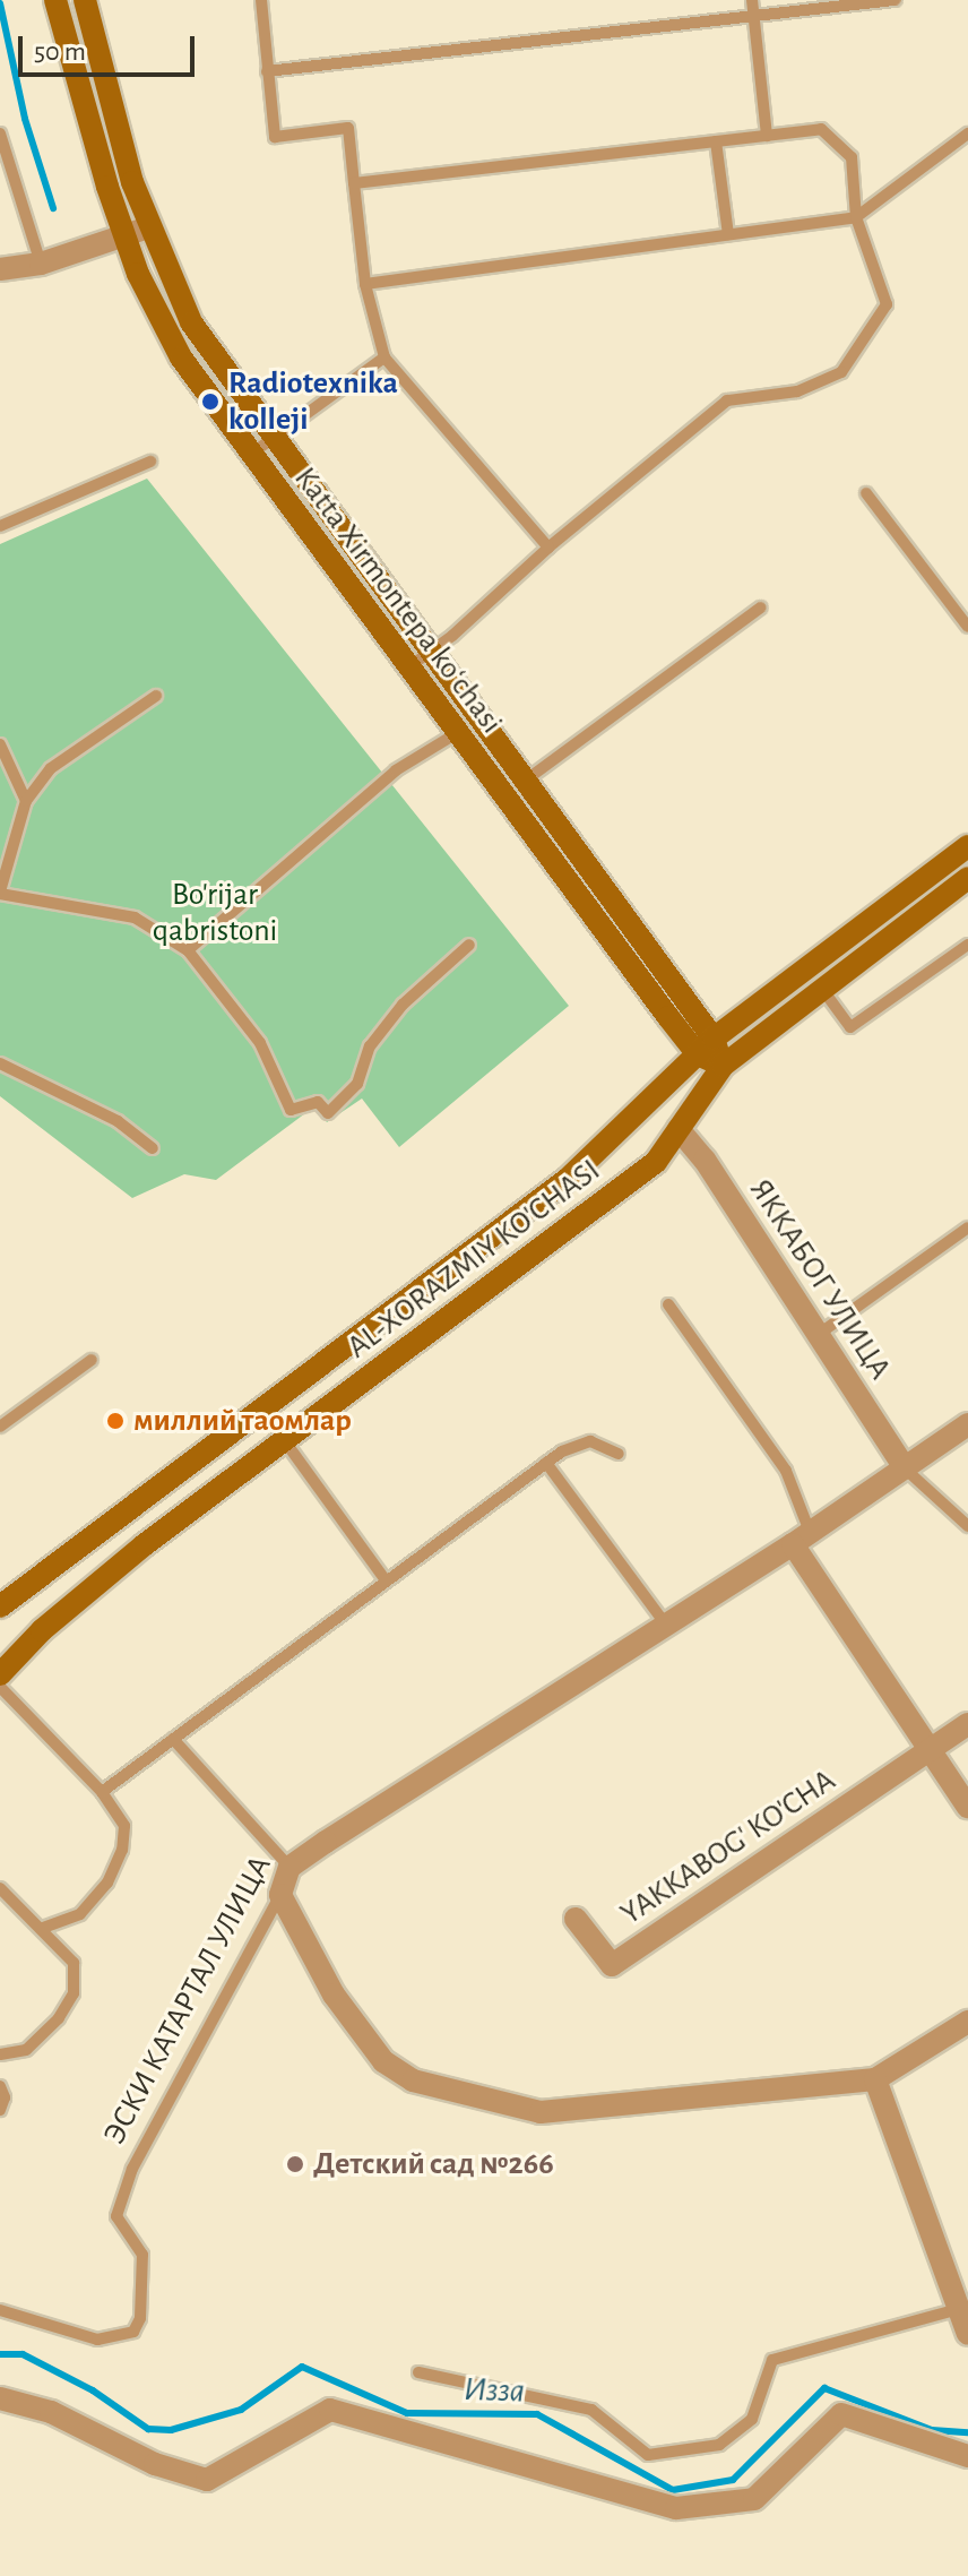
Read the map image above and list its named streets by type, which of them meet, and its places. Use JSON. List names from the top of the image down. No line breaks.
{"streets":{"main road":["Katta Xirmontepa koʻchasi","AL-XORAZMIY KO'CHASI"],"street":["ЯККАБОГ УЛИЦА","YAKKABOG' KO'CHA","ЭСКИ КАТАРТАЛ УЛИЦА"]},"crossings":[["Katta Xirmontepa koʻchasi","AL-XORAZMIY KO'CHASI"],["AL-XORAZMIY KO'CHASI","ЯККАБОГ УЛИЦА"],["ЯККАБОГ УЛИЦА","ЭСКИ КАТАРТАЛ УЛИЦА"]],"water":["Изза"],"parks":["Bo'rijar qabristoni"],"places":["Radiotexnika kolleji","миллий таомлар","Детский сад №266"],"scale_bar":"50 m"}
